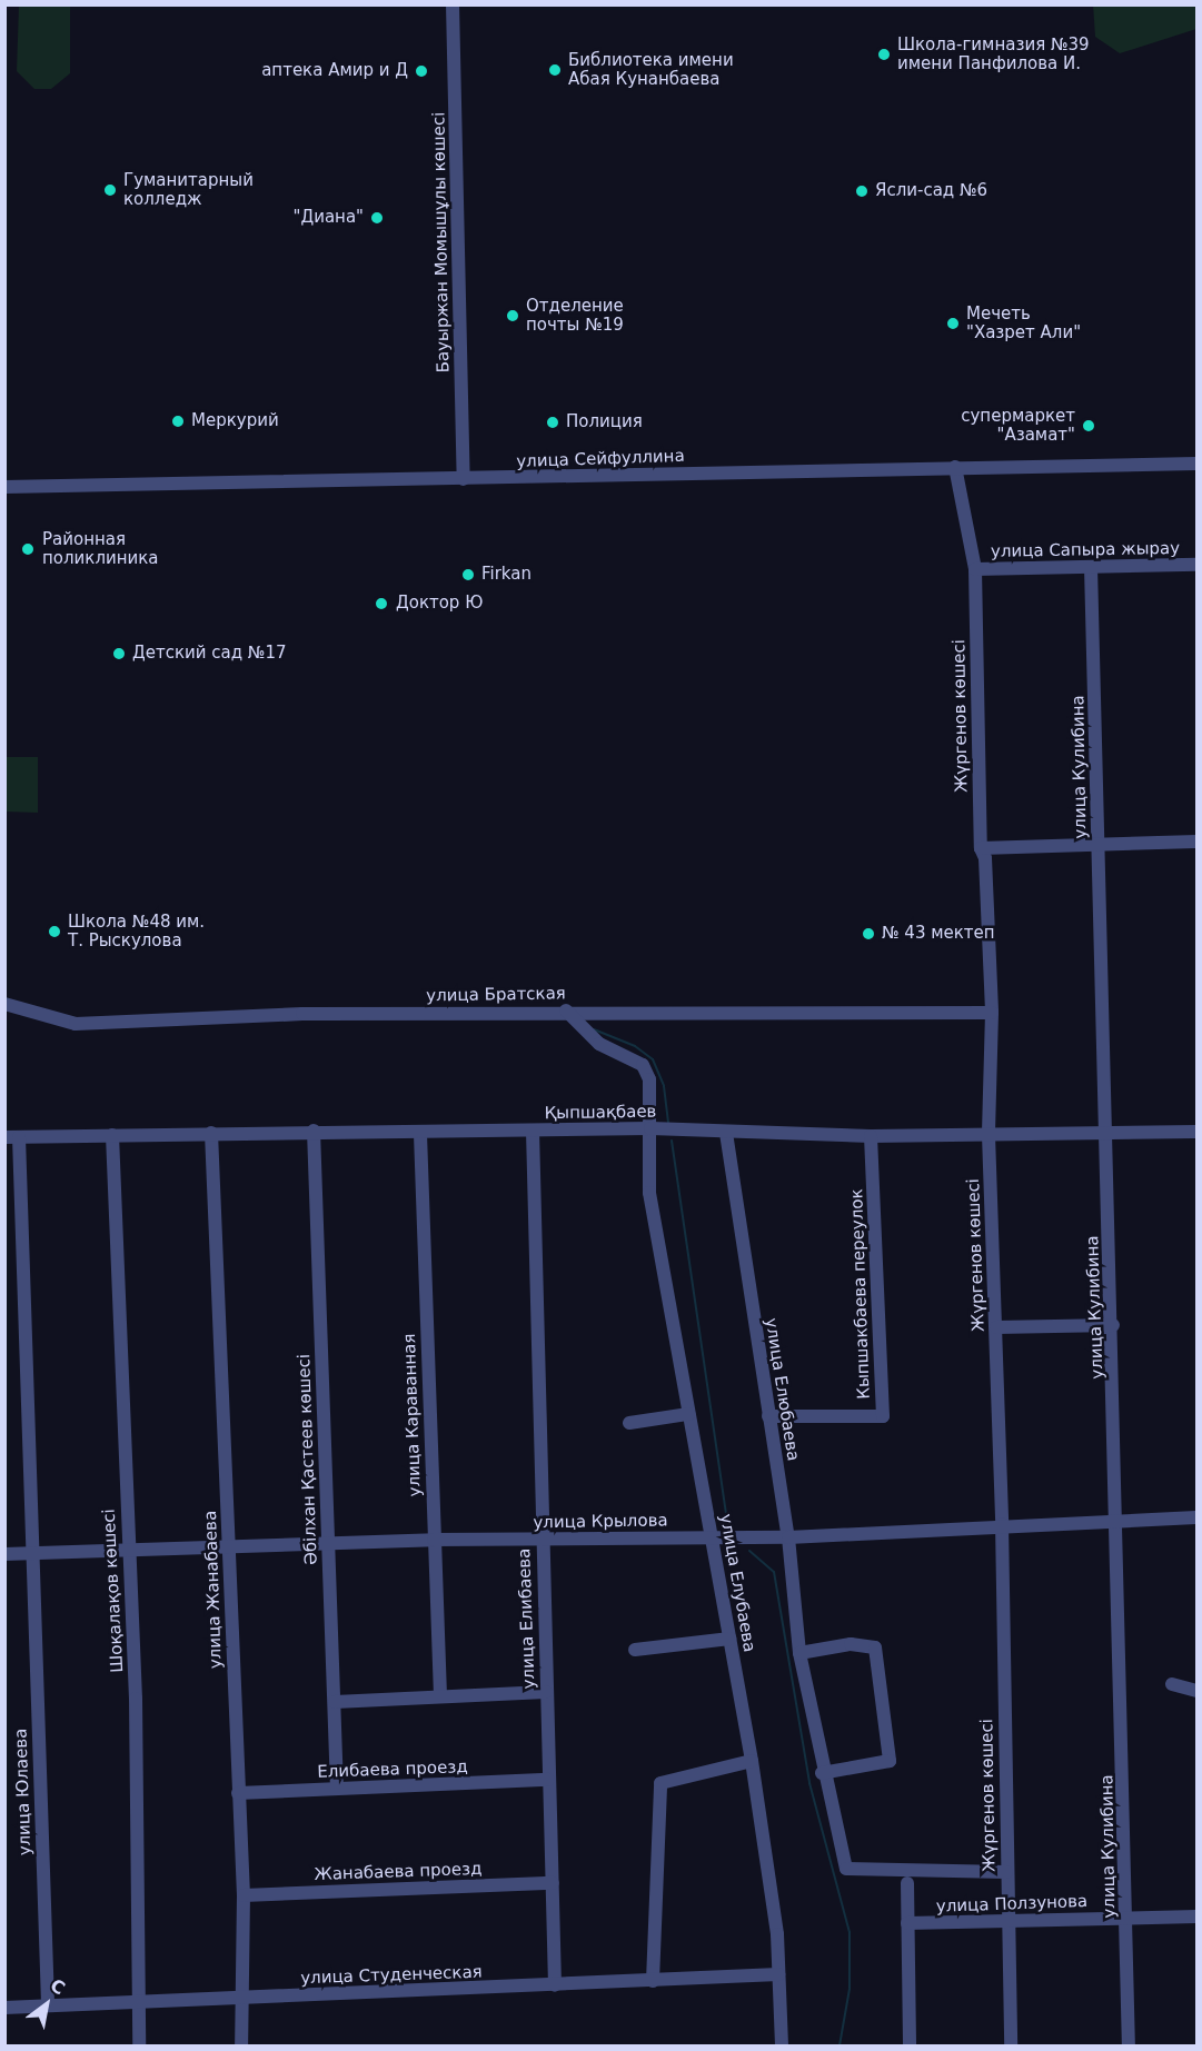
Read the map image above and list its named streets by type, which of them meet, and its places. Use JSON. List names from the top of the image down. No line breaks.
{"streets":{"street":["Бауыржан Момышұлы көшесі","улица Сейфуллина","улица Сапыра жырау","Жүргенов көшесі","улица Кулибина","улица Братская","Қыпшақбаев","Кыпшакбаева переулок","улица Елюбаева","улица Караванная","Әбілхан Қастеев көшесі","улица Крылова","улица Елубаева","улица Жанабаева","Шоқалақов көшесі","улица Елибаева","Елибаева проезд","улица Юлаева","Жанабаева проезд","улица Ползунова","улица Студенческая"]},"crossings":[["Бауыржан Момышұлы көшесі","улица Сейфуллина"],["улица Сейфуллина","Жүргенов көшесі"],["улица Сапыра жырау","Жүргенов көшесі"],["улица Сапыра жырау","улица Кулибина"],["Жүргенов көшесі","улица Братская"],["Жүргенов көшесі","Қыпшақбаев"],["Жүргенов көшесі","улица Елюбаева"],["Жүргенов көшесі","улица Крылова"],["Жүргенов көшесі","улица Ползунова"],["улица Кулибина","Қыпшақбаев"],["улица Кулибина","улица Крылова"],["улица Кулибина","улица Ползунова"],["улица Братская","улица Елубаева"],["Қыпшақбаев","Кыпшакбаева переулок"],["Қыпшақбаев","улица Елюбаева"],["Қыпшақбаев","улица Караванная"],["Қыпшақбаев","Әбілхан Қастеев көшесі"],["Қыпшақбаев","улица Елубаева"],["Қыпшақбаев","улица Жанабаева"],["Қыпшақбаев","Шоқалақов көшесі"],["Қыпшақбаев","улица Елибаева"],["Қыпшақбаев","улица Юлаева"],["Кыпшакбаева переулок","улица Елюбаева"],["улица Елюбаева","улица Крылова"],["улица Караванная","улица Крылова"],["Әбілхан Қастеев көшесі","улица Крылова"],["Әбілхан Қастеев көшесі","Елибаева проезд"],["улица Крылова","улица Елубаева"],["улица Крылова","улица Жанабаева"],["улица Крылова","Шоқалақов көшесі"],["улица Крылова","улица Елибаева"],["улица Крылова","улица Юлаева"],["улица Елубаева","улица Студенческая"],["улица Жанабаева","Елибаева проезд"],["улица Жанабаева","Жанабаева проезд"],["улица Жанабаева","улица Студенческая"],["Шоқалақов көшесі","улица Студенческая"],["улица Елибаева","Елибаева проезд"],["улица Елибаева","Жанабаева проезд"],["улица Елибаева","улица Студенческая"],["улица Юлаева","улица Студенческая"]],"places":["Школа-гимназия №39 имени Панфилова И.","Библиотека имени Абая Кунанбаева","аптека Амир и Д","Гуманитарный колледж","Ясли-сад №6","\"Диана\"","Отделение почты №19","Мечеть \"Хазрет Али\"","Меркурий","Полиция","супермаркет \"Азамат\"","Районная поликлиника","Firkan","Доктор Ю","Детский сад №17","Школа №48 им. Т. Рыскулова","№ 43 мектеп"],"north":"top right"}
